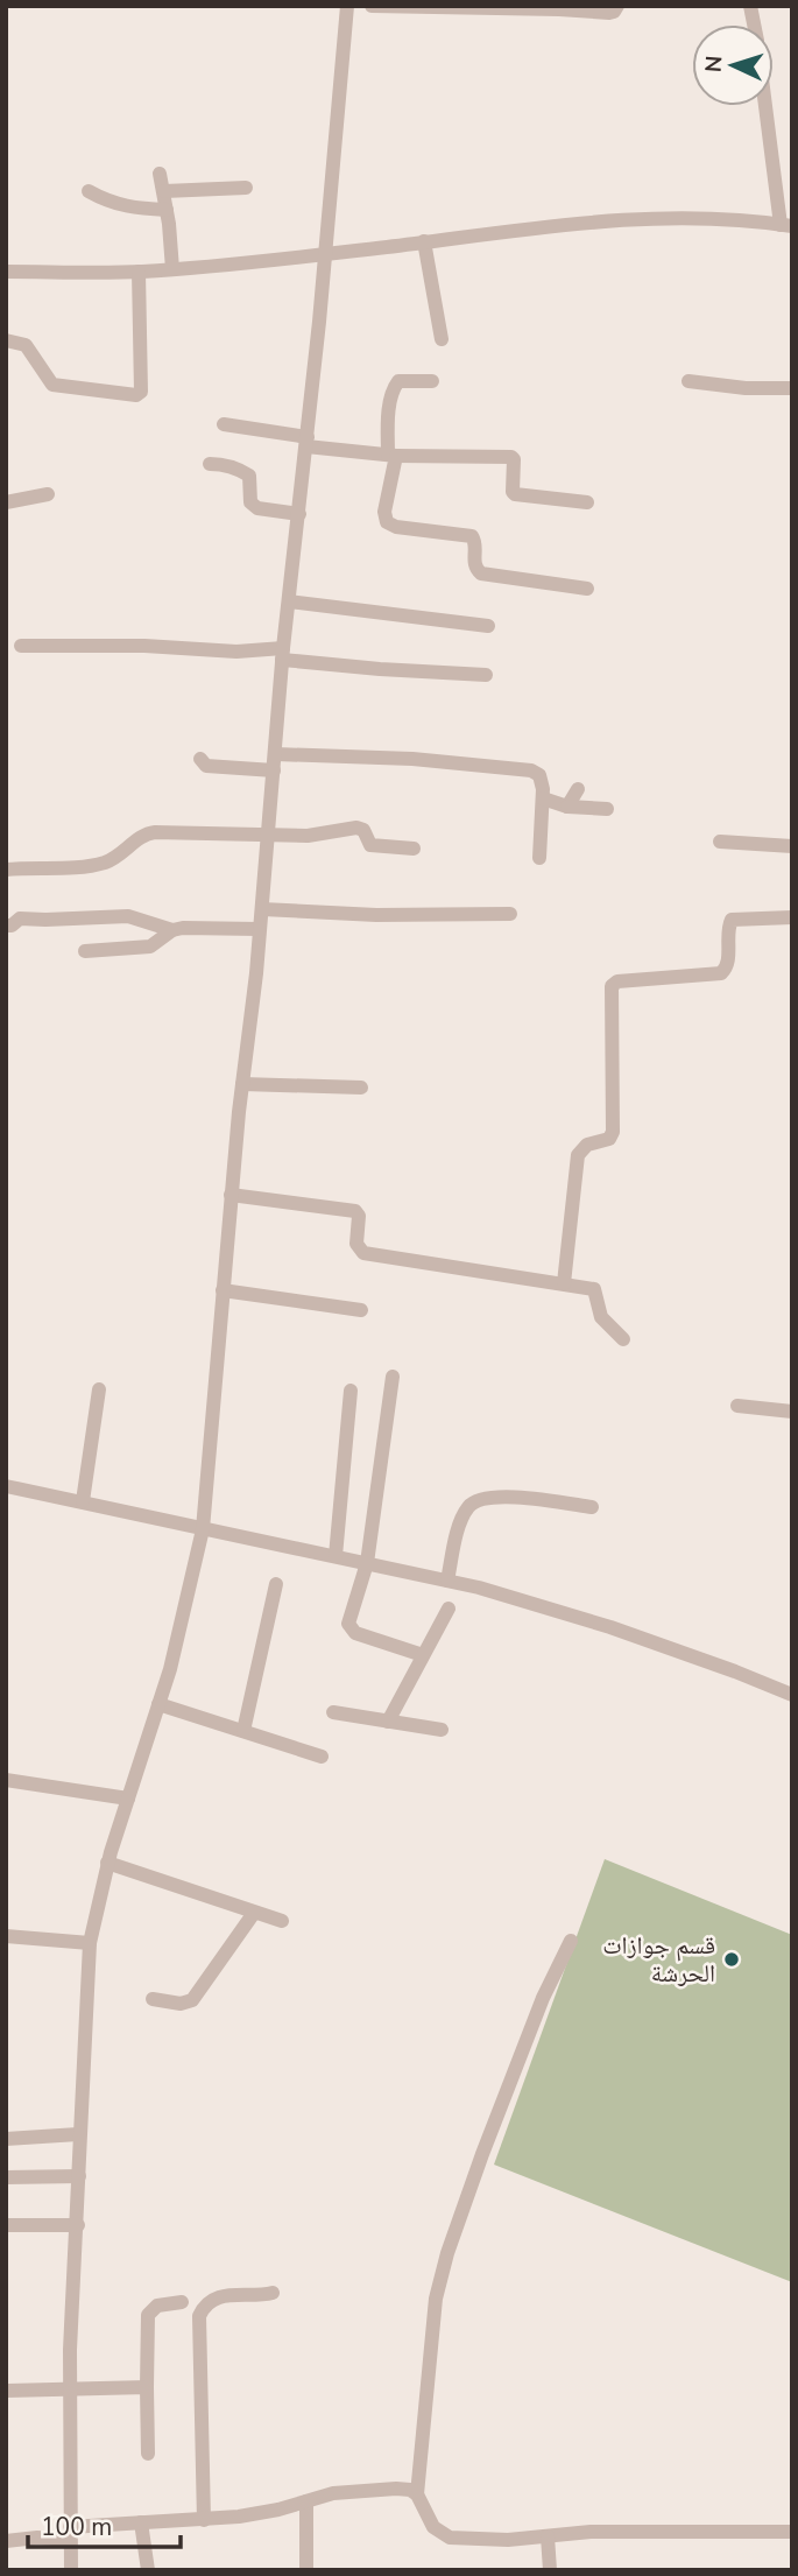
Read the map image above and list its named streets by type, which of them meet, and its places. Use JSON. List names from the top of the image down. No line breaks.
{"places":["قسم جوازات الحرشة"],"scale_bar":"100 m","north":"left"}
